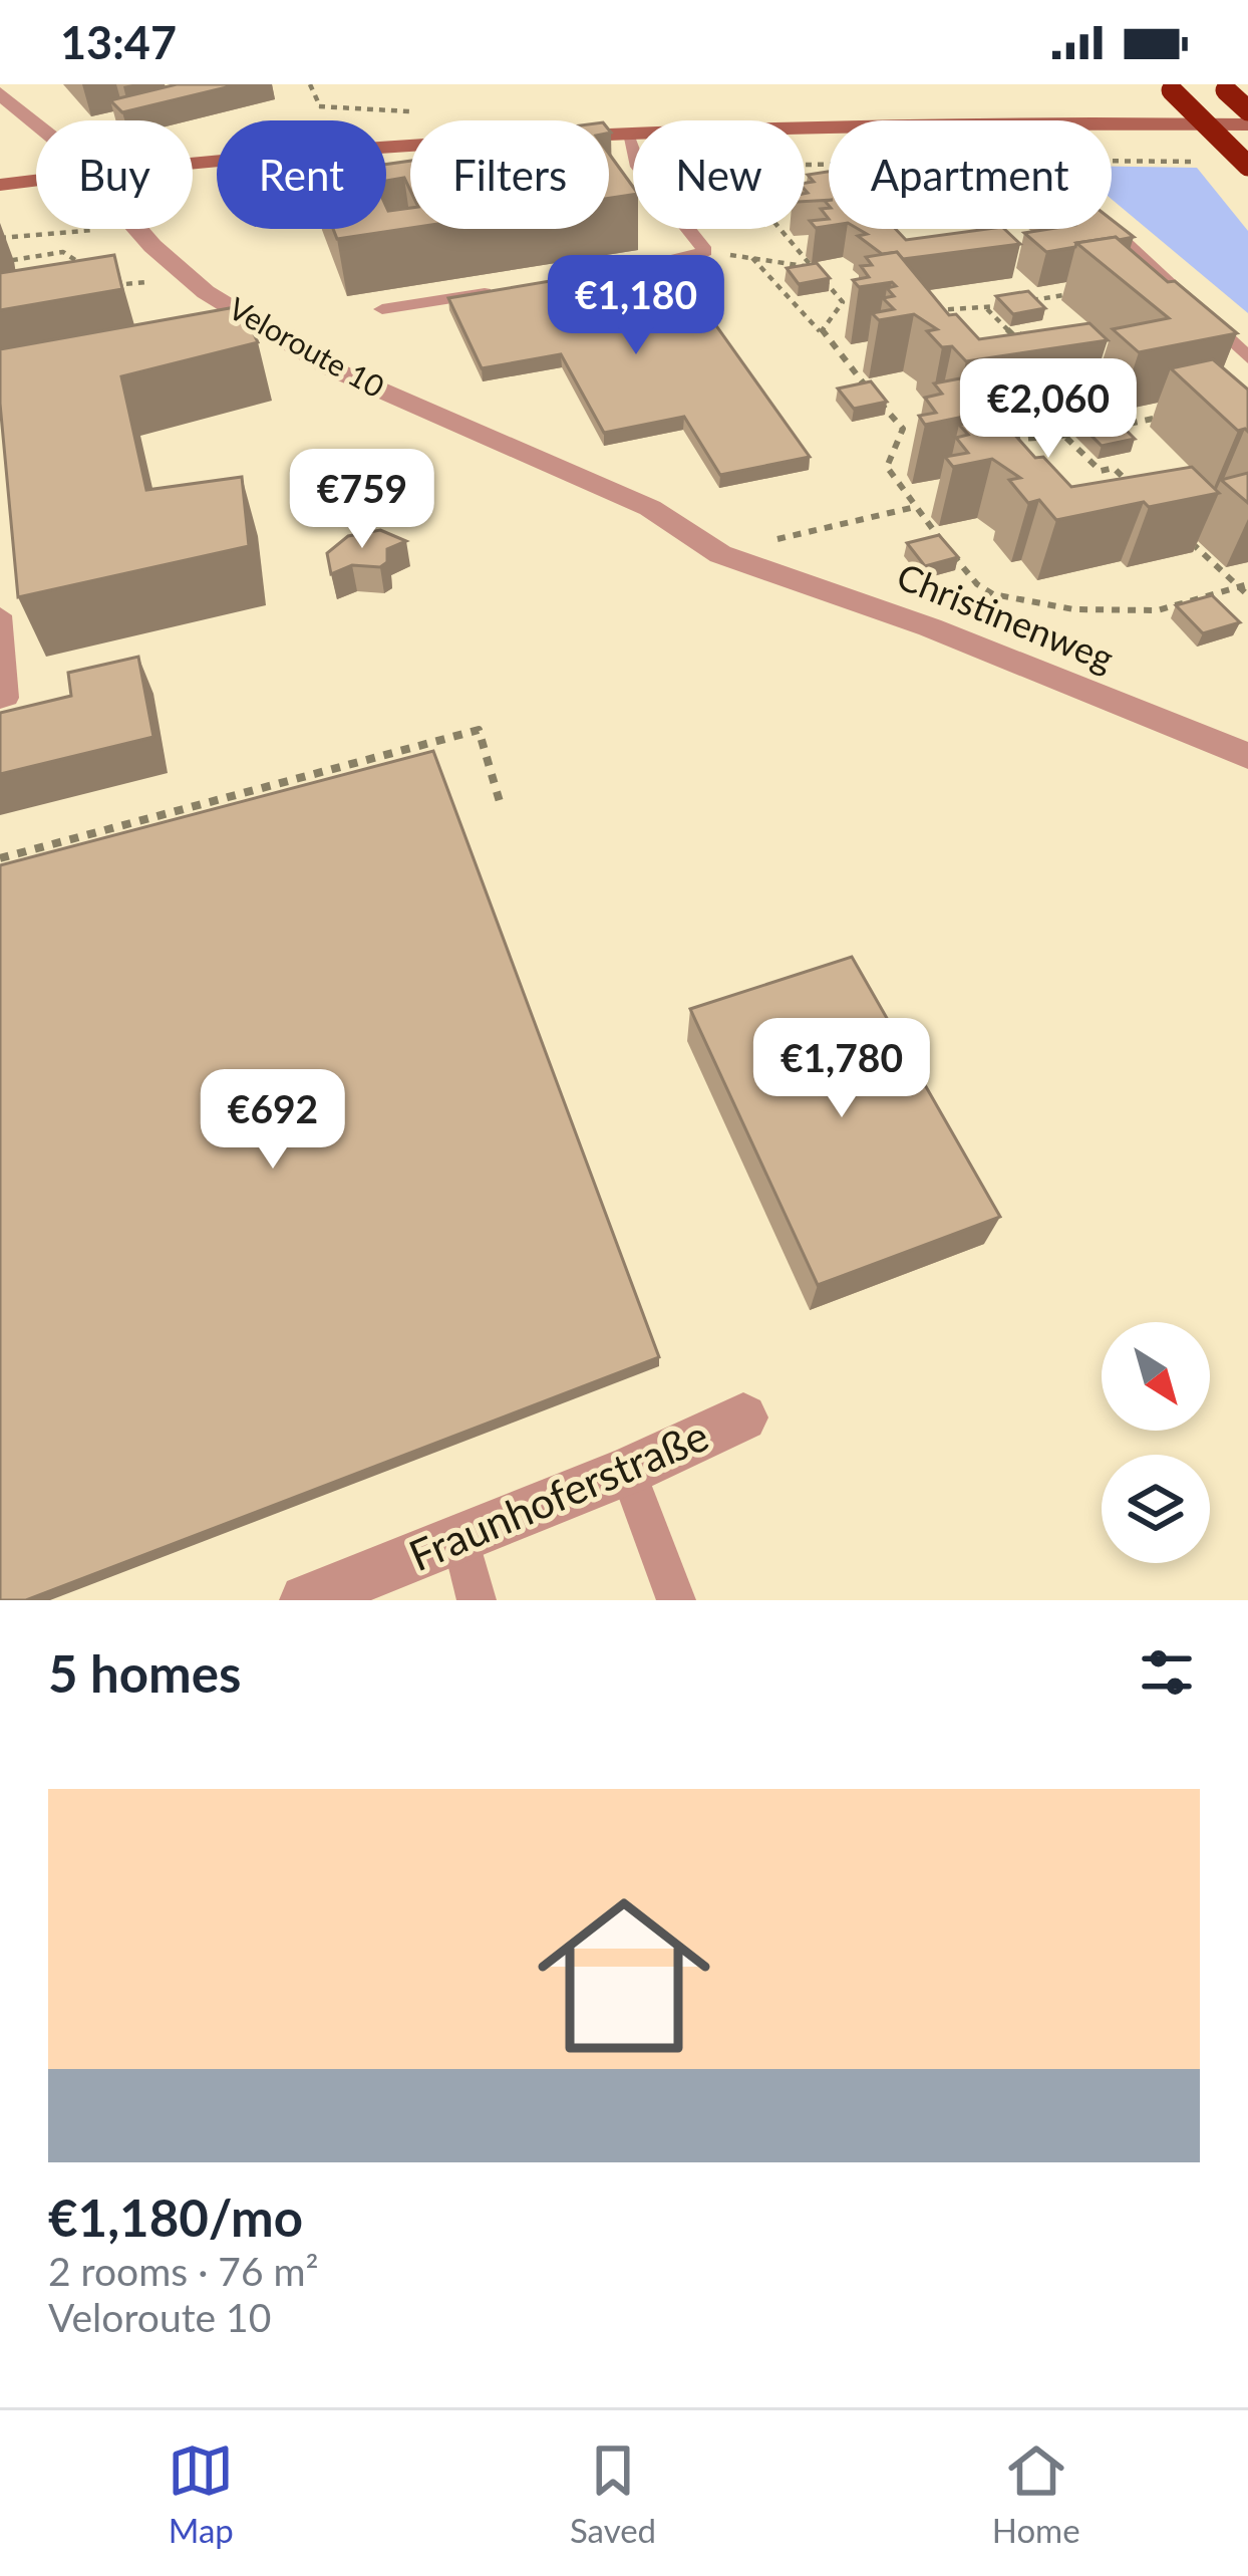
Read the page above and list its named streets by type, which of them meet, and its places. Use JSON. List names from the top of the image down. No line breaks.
{"streets":{"street":["Veloroute 10","Christinenweg","Fraunhoferstraße"]},"crossings":[["Veloroute 10","Christinenweg"]],"north":"bottom right","page":{"status":"13:47","chip":["Buy","Rent","Filters","New","Apartment"],"price":["€1,180","€2,060","€759","€1,780","€692"],"heading":"5 homes","list":[{"name":"€1,180/mo","note":"2 rooms · 76 m² · Veloroute 10"}],"tabs":["Map","Saved","Home"]}}
